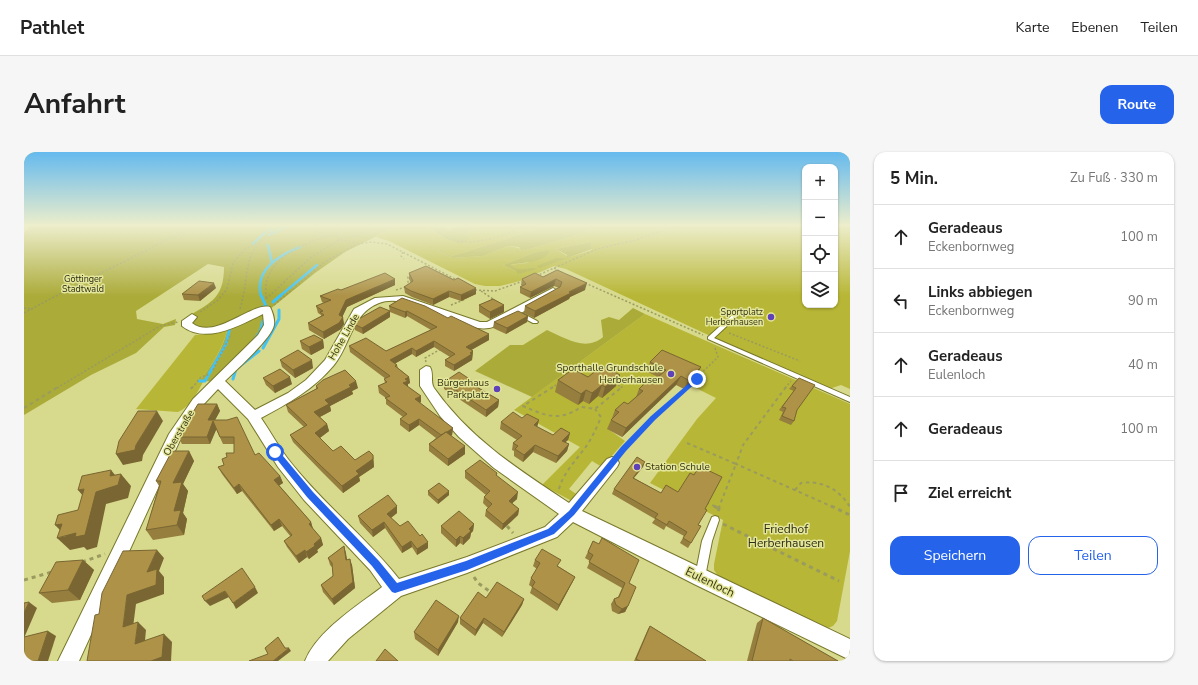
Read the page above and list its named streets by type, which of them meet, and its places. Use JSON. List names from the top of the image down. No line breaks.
{"streets":{"street":["Hohe Linde","Oberstraße","Eulenloch"]},"parks":["Göttinger Stadtwald","Friedhof Herberhausen"],"places":["Sportplatz Herberhausen","Sporthalle Grundschule Herberhausen","Bürgerhaus Parkplatz","Station Schule"],"page":{"header":"Pathlet","nav":["Karte","Ebenen","Teilen"],"title":"Anfahrt","buttons":["Route",["Speichern","Teilen"]],"heading":["5 Min.","Zu Fuß · 330 m"],"map_buttons":["+","−"],"list":[["Geradeaus","Eckenbornweg","100 m"],["Links abbiegen","Eckenbornweg","90 m"],["Geradeaus","Eulenloch","40 m"],["Geradeaus","100 m"],"Ziel erreicht"]}}
